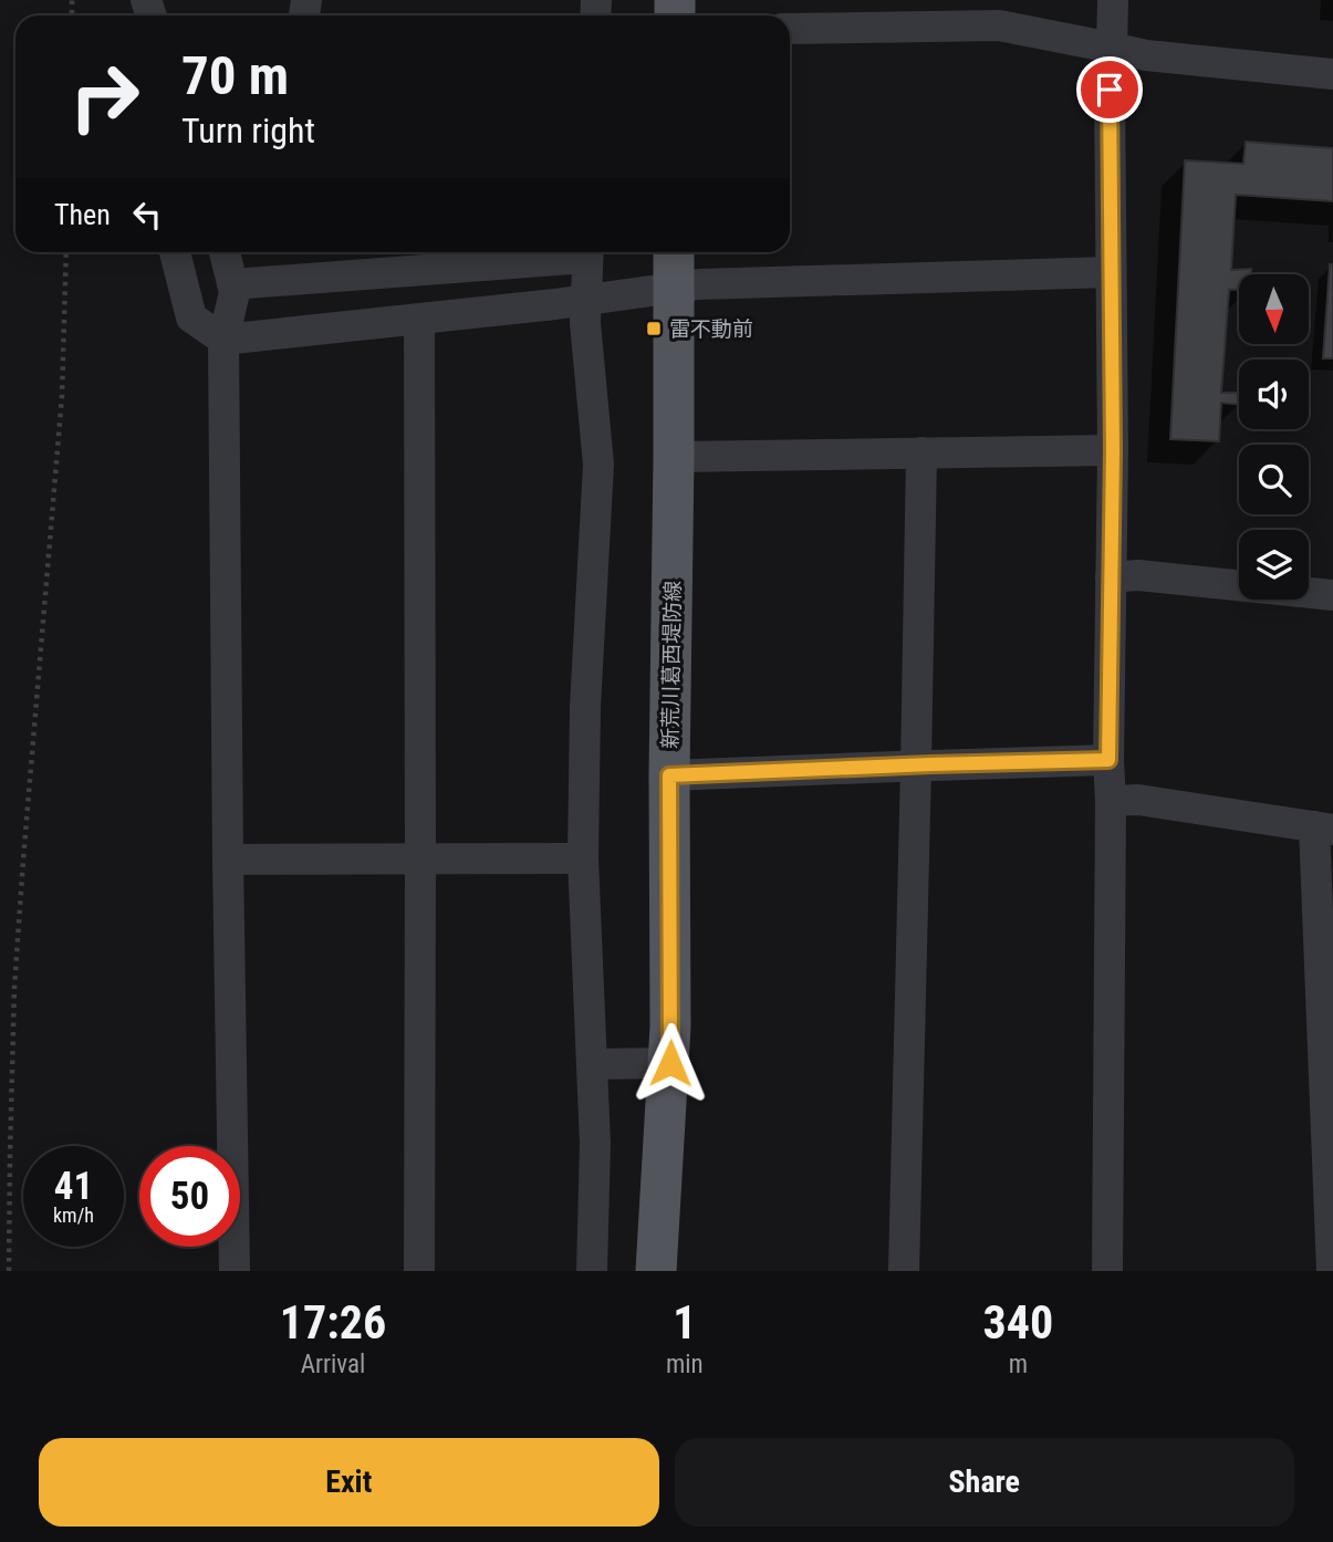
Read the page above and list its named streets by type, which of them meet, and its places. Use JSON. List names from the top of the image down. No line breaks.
{"streets":{"main road":["新荒川葛西堤防線"]},"places":{"transit":["雷不動前"]},"north":"bottom","page":{"turn":["70 m","Turn right"],"then":"Then","speed":"41 km/h","limit":"50","eta":["17:26","Arrival","1","min","340","m"],"buttons":["Exit","Share"]}}
